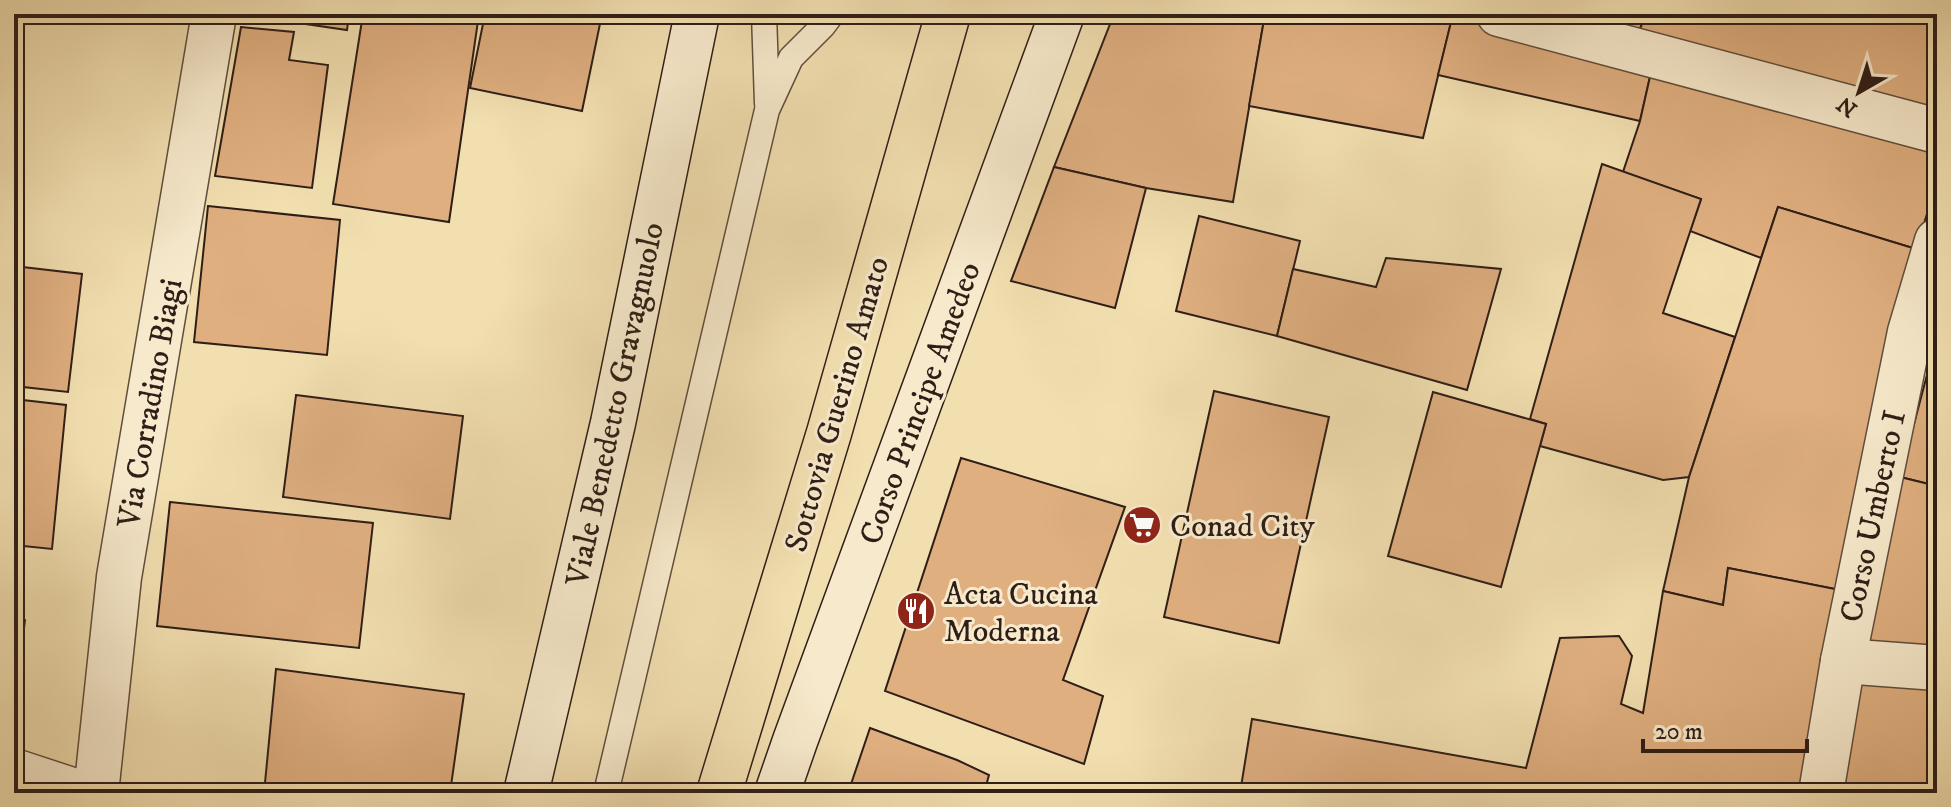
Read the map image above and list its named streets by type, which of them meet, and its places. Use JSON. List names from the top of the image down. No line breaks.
{"streets":{"main road":["Sottovia Guerino Amato"],"street":["Via Corradino Biagi","Corso Principe Amedeo","Viale Benedetto Gravagnuolo","Corso Umberto I"]},"places":{"supermarket":["Conad City"],"restaurant":["Acta Cucina Moderna"]},"scale_bar":"20 m","north":"bottom left"}
